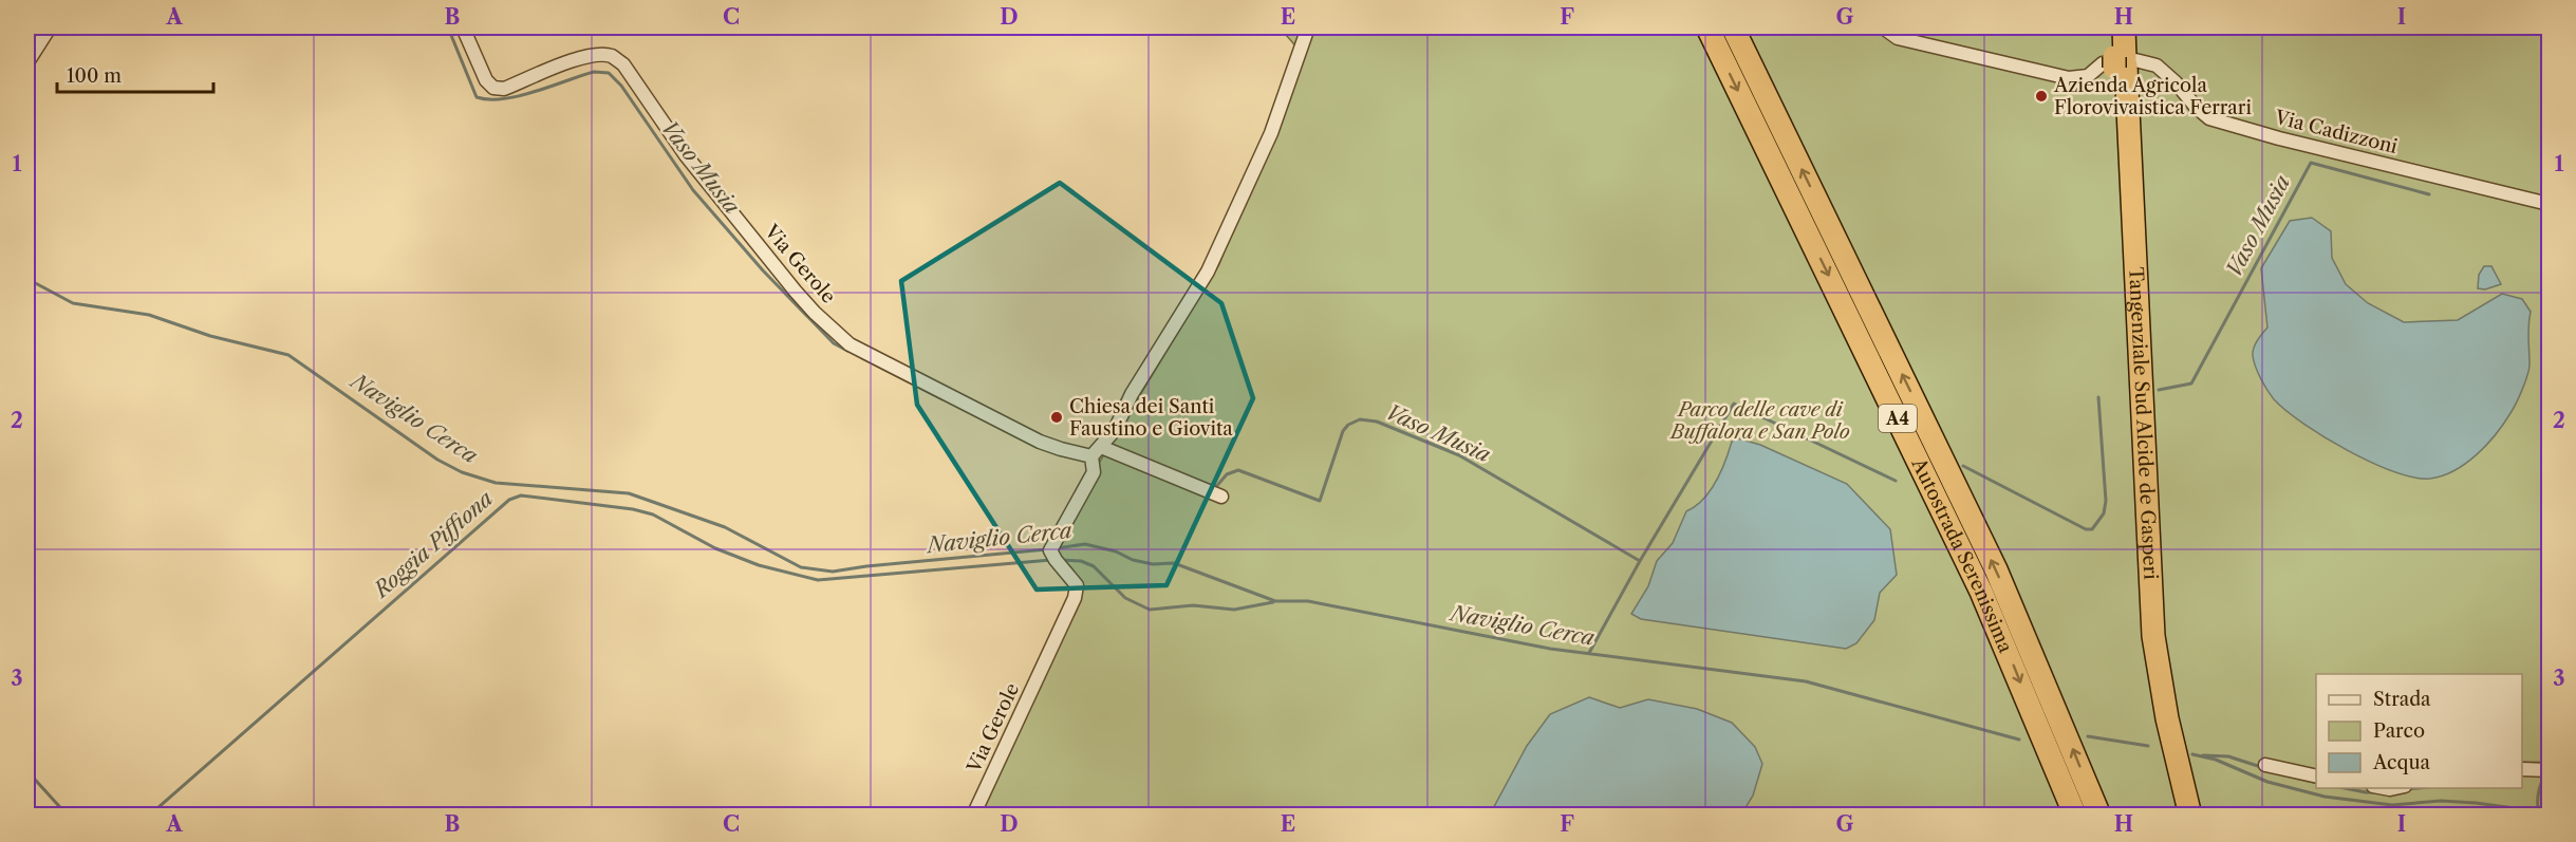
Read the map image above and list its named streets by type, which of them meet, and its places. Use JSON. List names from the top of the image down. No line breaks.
{"streets":{"highway":["A4","Tangenziale Sud Alcide de Gasperi","Autostrada Serenissima"],"street":["Via Cadizzoni","Via Gerole"]},"water":["Vaso Musia","Naviglio Cerca","Roggia Piffiona"],"parks":["Parco delle cave di Buffalora e San Polo"],"places":["Azienda Agricola Florovivaistica Ferrari","Chiesa dei Santi Faustino e Giovita"],"legend":["Strada","Parco","Acqua"],"scale_bar":"100 m","grid":{"columns":["A","B","C","D","E","F","G","H","I"],"rows":["1","2","3"]}}
